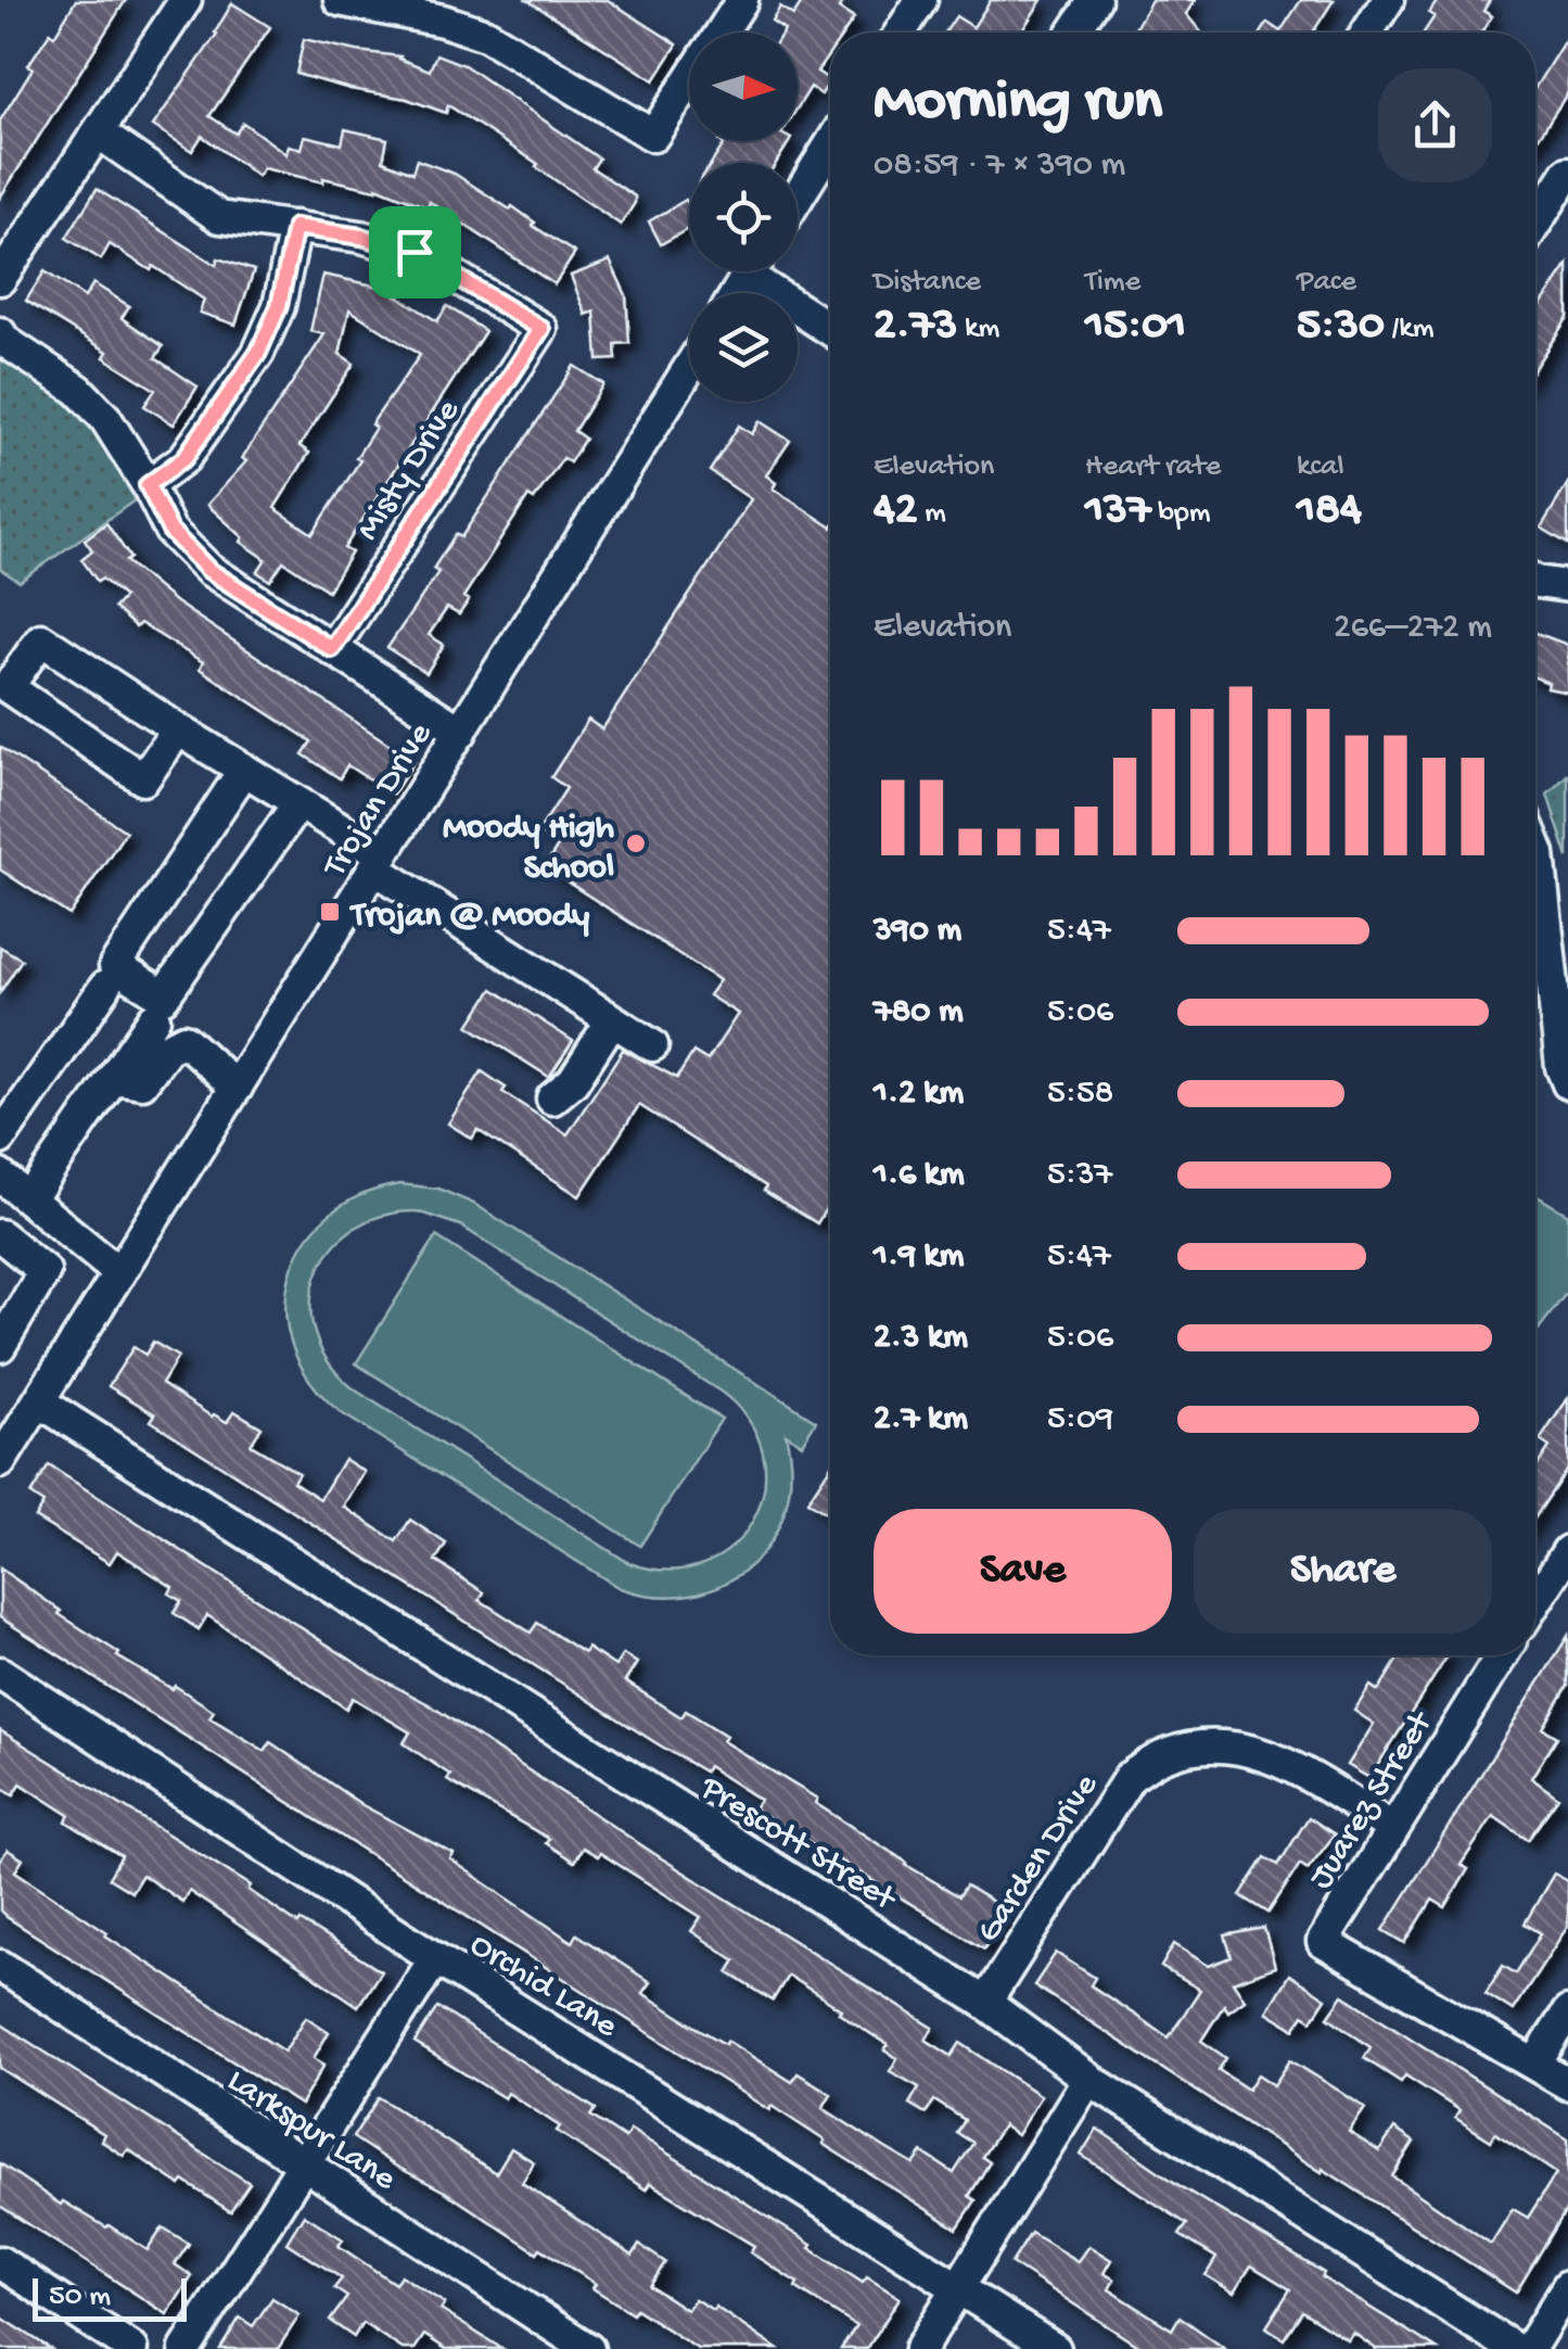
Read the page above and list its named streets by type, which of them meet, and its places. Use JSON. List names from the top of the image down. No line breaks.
{"streets":{"street":["Misty Drive","Trojan Drive","Juarez Street","Prescott Street","Garden Drive","Orchid Lane","Larkspur Lane"]},"crossings":[["Trojan Drive","Prescott Street"],["Juarez Street","Garden Drive"],["Prescott Street","Garden Drive"]],"places":{"other":["Moody High School"],"transit":["Trojan @ Moody"]},"scale_bar":"50 m","north":"right","page":{"heading":["Morning run","08:59 · 7 × 390 m"],"stats":[["Distance","2.73 km"],["Time","15:01"],["Pace","5:30 /km"],["Elevation","42 m"],["Heart rate","137 bpm"],["kcal","184"]],"chart":["Elevation","266–272 m"],"list":[{"name":"390 m","note":"5:47"},{"name":"780 m","note":"5:06"},{"name":"1.2 km","note":"5:58"},{"name":"1.6 km","note":"5:37"},{"name":"1.9 km","note":"5:47"},{"name":"2.3 km","note":"5:06"},{"name":"2.7 km","note":"5:09"}],"buttons":["Save","Share"],"scale":"50 m"}}
